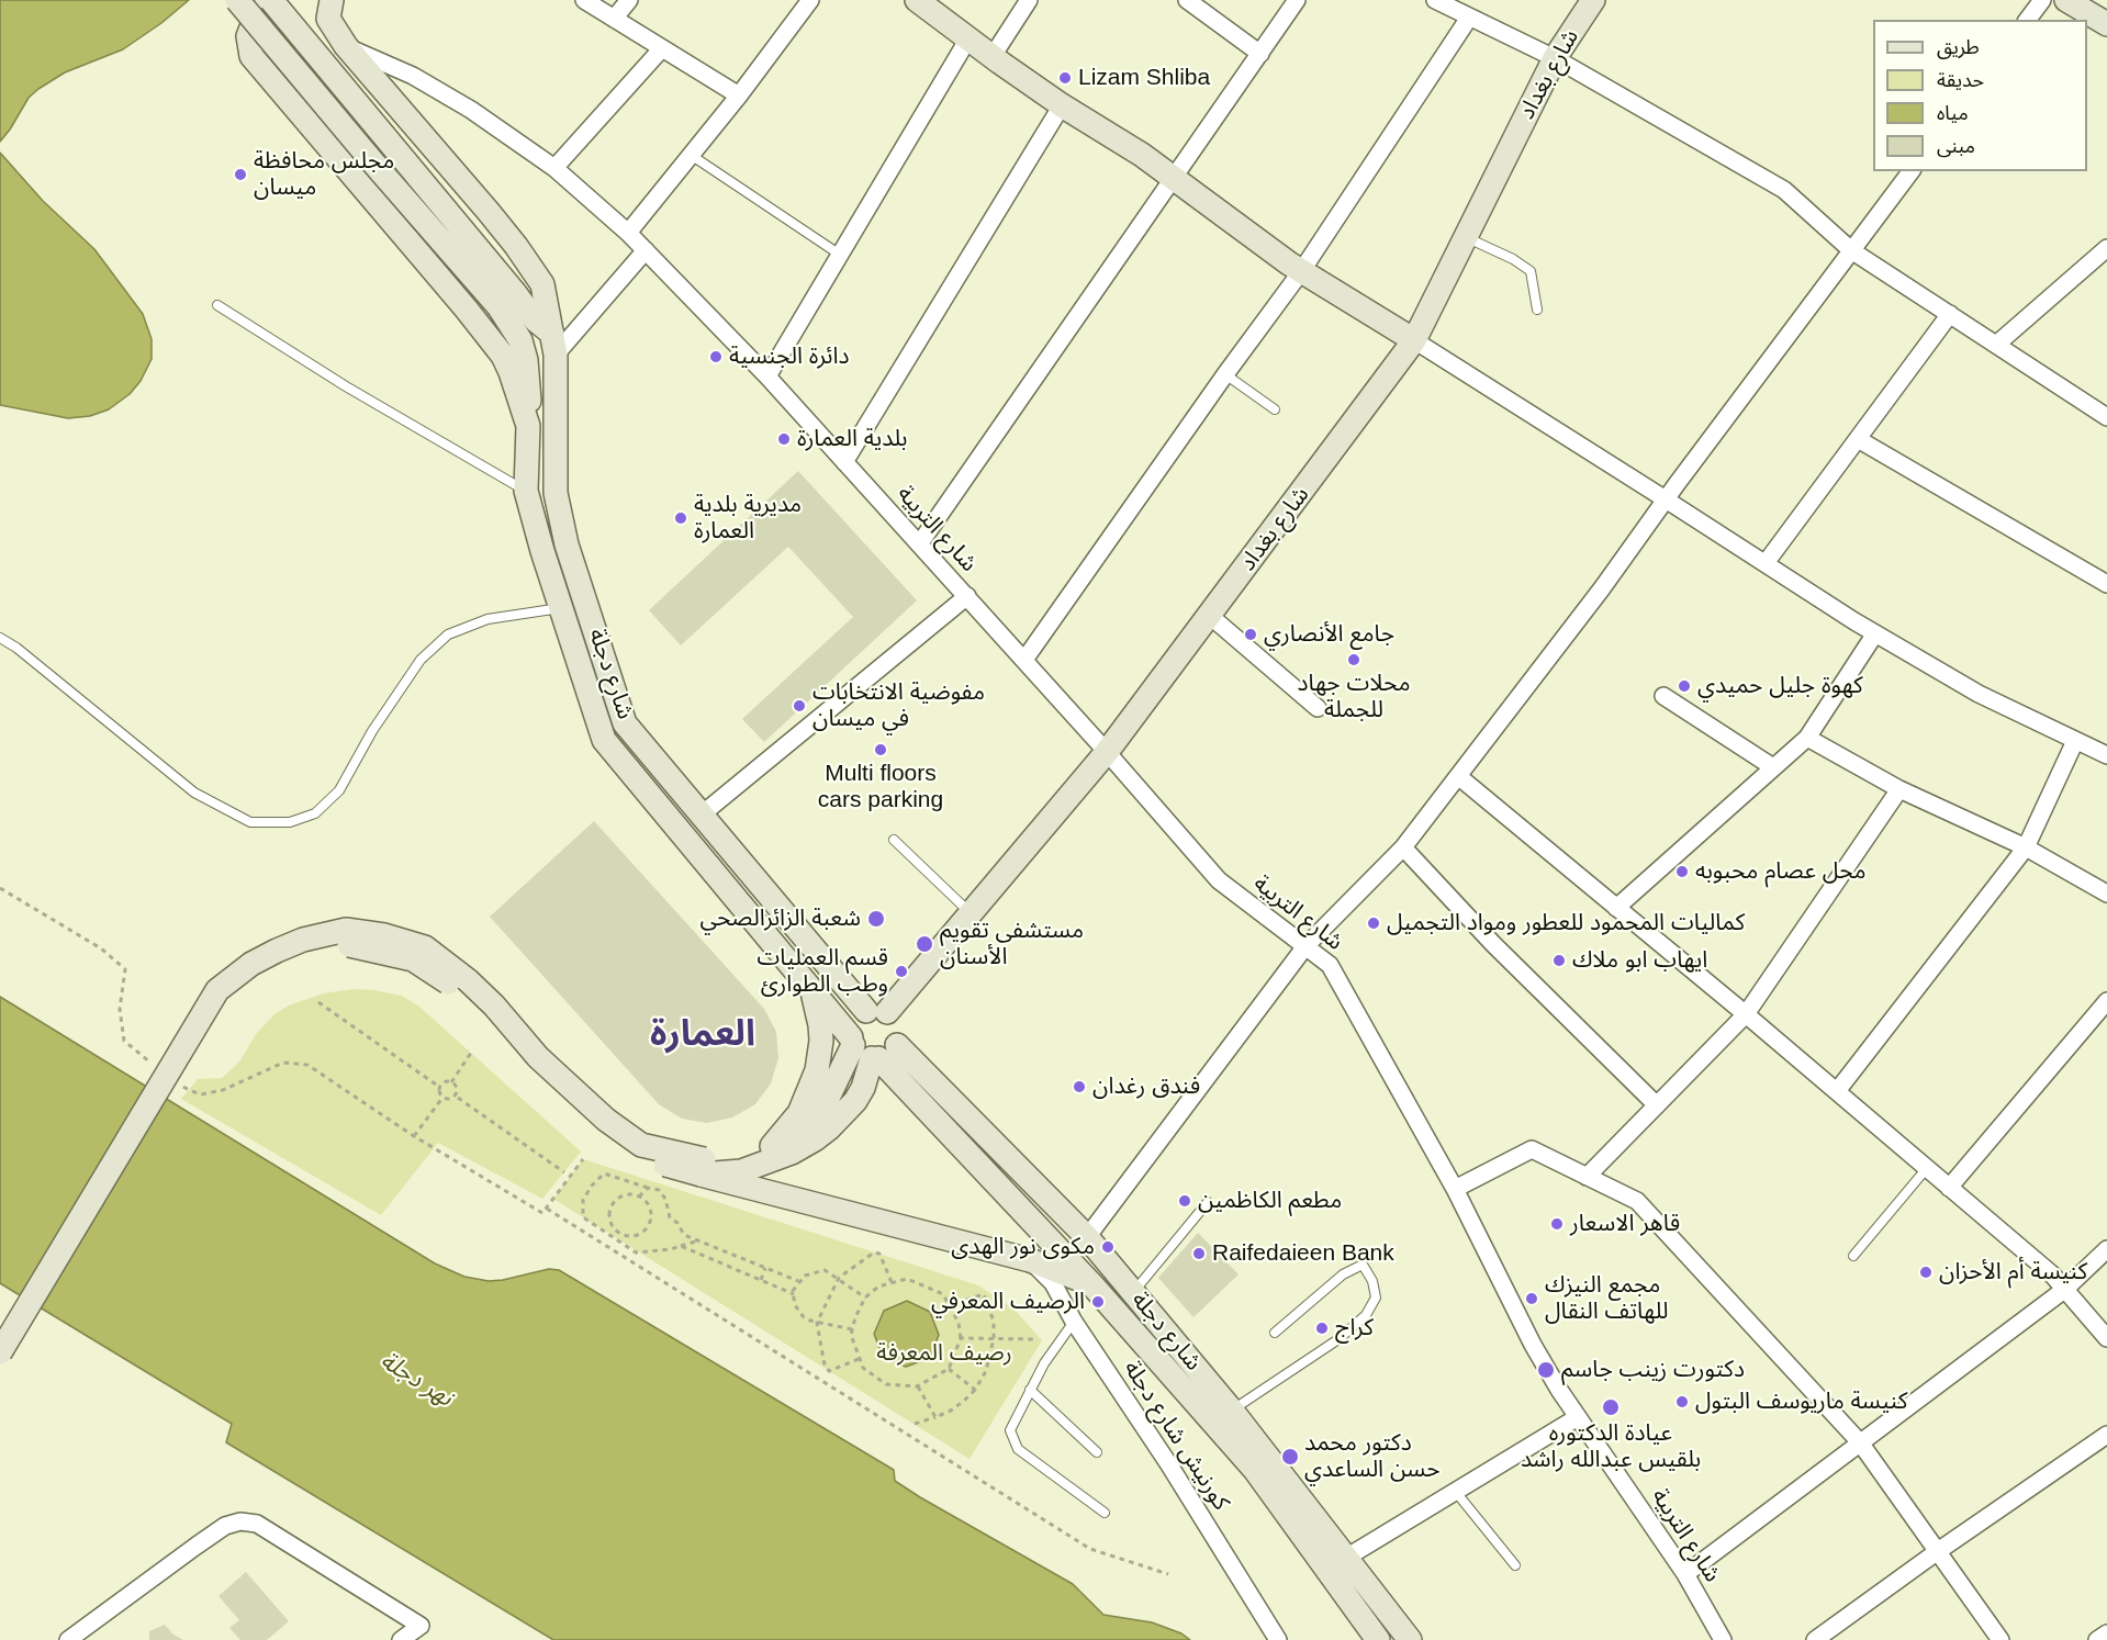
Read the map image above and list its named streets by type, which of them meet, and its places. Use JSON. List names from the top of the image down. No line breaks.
{"streets":{"main road":["شارع بغداد","شارع دجلة"],"street":["شارع التربية","كورنيش شارع دجلة"]},"crossings":[["شارع بغداد","شارع التربية"],["شارع بغداد","شارع دجلة"],["شارع التربية","شارع دجلة"]],"districts":["العمارة"],"water":["نهر دجلة"],"parks":["رصيف المعرفة"],"places":["Lizam Shliba","مجلس محافظة ميسان","دائرة الجنسية","بلدية العمارة","مديرية بلدية العمارة","جامع الأنصاري","محلات جهاد للجملة","كهوة جليل حميدي","مفوضية الانتخابات في ميسان","Multi floors cars parking","محل عصام محبوبه","شعبة الزائرالصحي","كماليات المحمود للعطور ومواد التجميل","مستشفى تقويم الأسنان","ايهاب ابو ملاك","قسم العمليات وطب الطوارئ","فندق رغدان","مطعم الكاظمين","قاهر الاسعار","مكوى نور الهدى","Raifedaieen Bank","كنيسة أم الأحزان","مجمع النيزك للهاتف النقال","الرصيف المعرفي","كراج","دكتورت زينب جاسم","كنيسة ماريوسف البتول","عيادة الدكتوره بلقيس عبدالله راشد","دكتور محمد حسن الساعدي"],"legend":["طريق","حديقة","مياه","مبنى"]}
